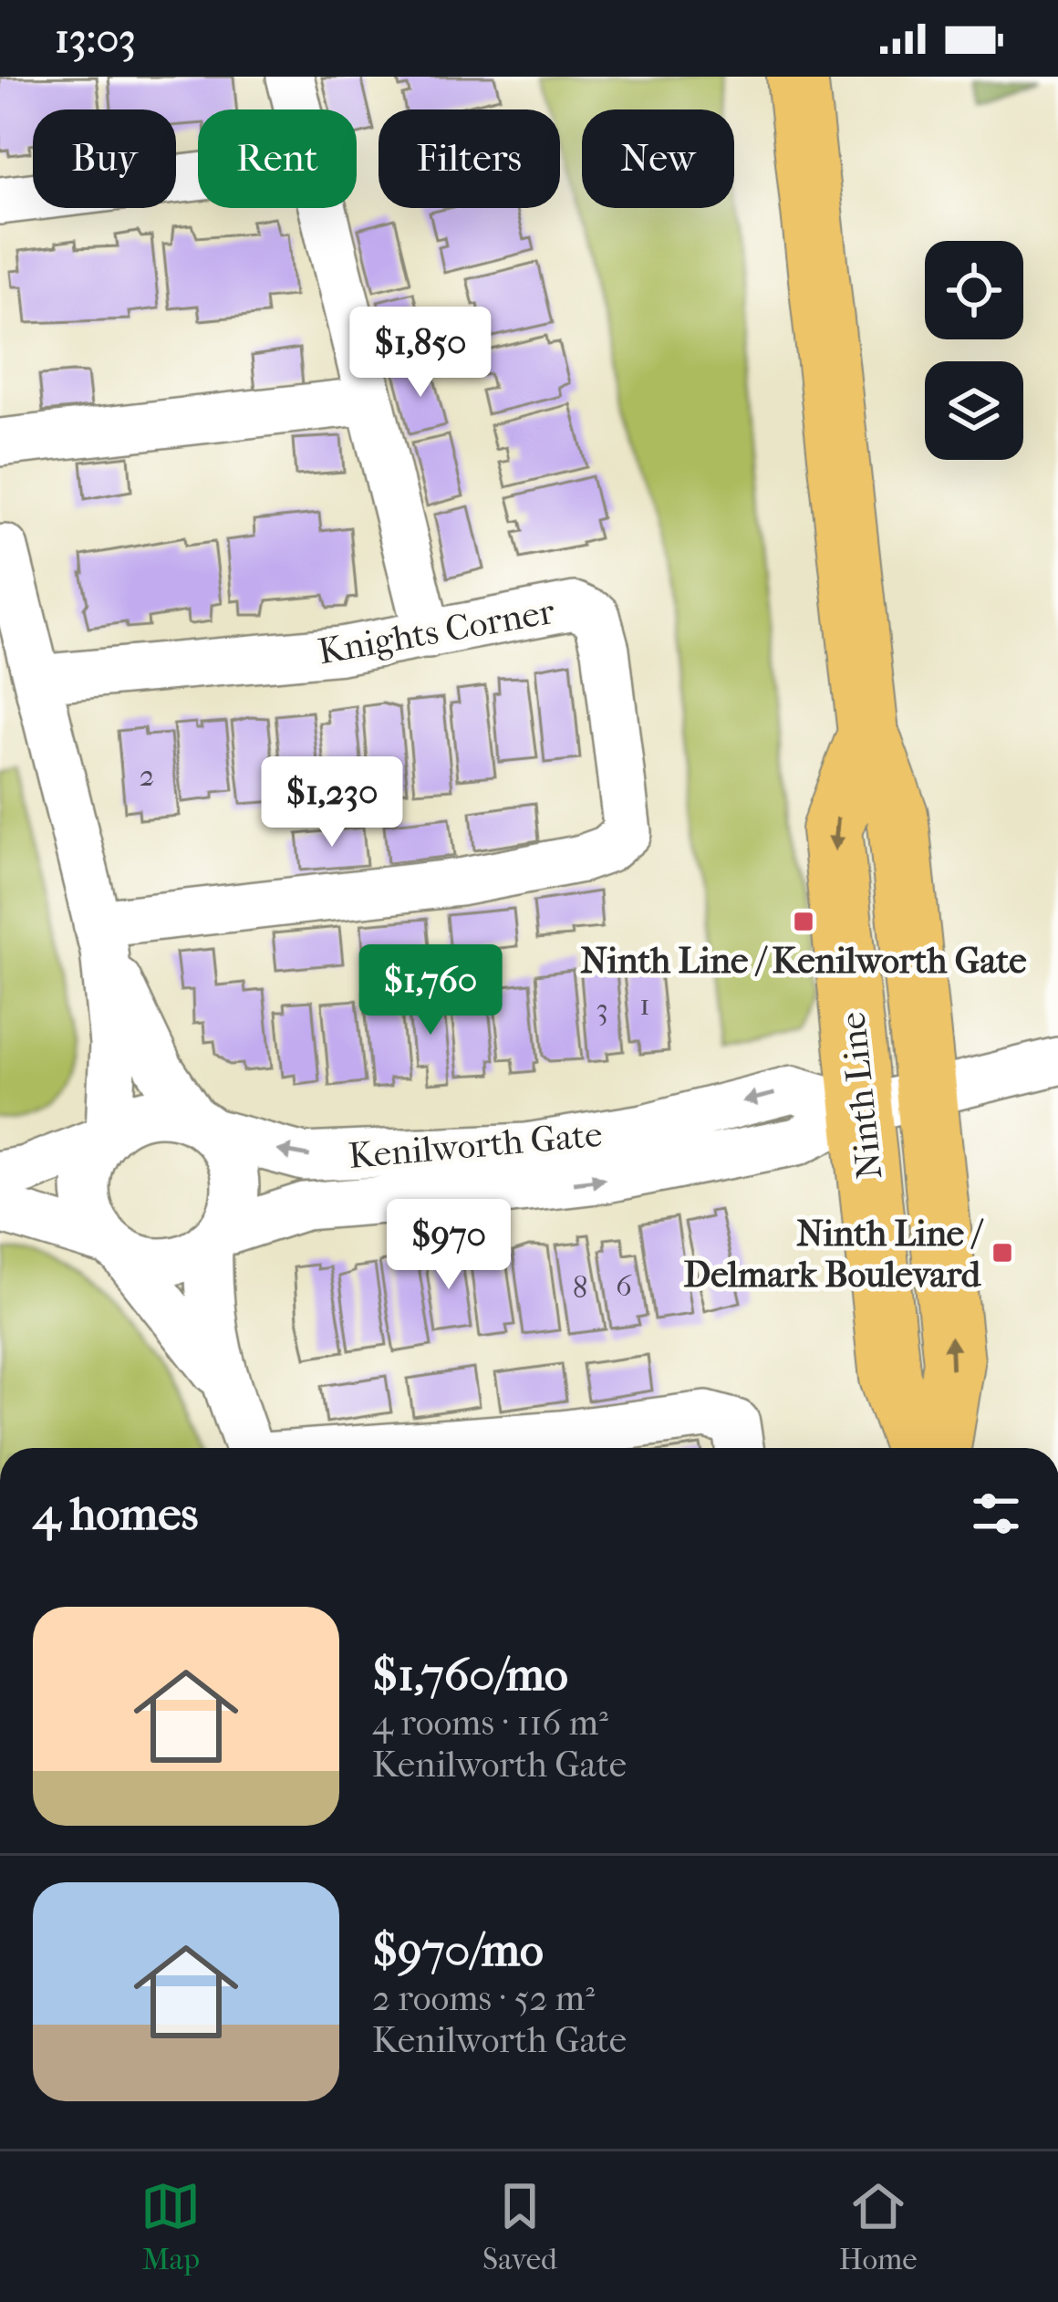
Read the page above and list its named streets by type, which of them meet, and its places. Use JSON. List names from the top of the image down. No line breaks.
{"streets":{"main road":["Ninth Line"],"street":["Knights Corner","Kenilworth Gate"]},"crossings":[["Ninth Line","Kenilworth Gate"]],"places":{"transit":["Ninth Line / Kenilworth Gate","Ninth Line / Delmark Boulevard"]},"house_numbers":["2","1","3","6","8"],"page":{"status":"13:03","chip":["Buy","Rent","Filters","New"],"price":["$1,850","$1,230","$1,760","$970"],"heading":"4 homes","list":[{"name":"$1,760/mo","note":"4 rooms · 116 m² · Kenilworth Gate"},{"name":"$970/mo","note":"2 rooms · 52 m² · Kenilworth Gate"}],"tabs":["Map","Saved","Home"]}}
